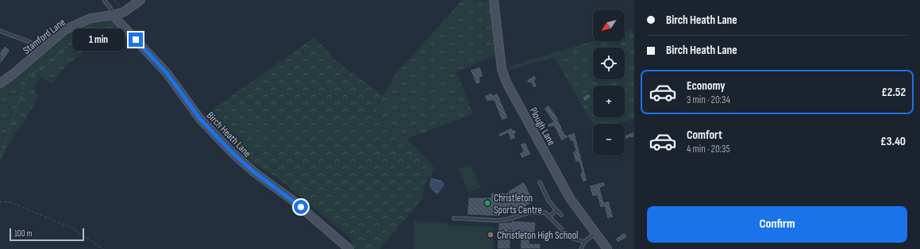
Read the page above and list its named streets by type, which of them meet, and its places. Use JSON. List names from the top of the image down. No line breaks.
{"streets":{"street":["Stamford Lane","Plough Lane","Birch Heath Lane"]},"crossings":[["Stamford Lane","Birch Heath Lane"]],"places":["Christleton Sports Centre","Christleton High School"],"scale_bar":"100 m","north":"bottom left","page":{"banner":["Birch Heath Lane","Birch Heath Lane"],"map_buttons":["+","−"],"bubble":"1 min","list":[{"name":"Economy","note":"3 min · 20:34","value":"£2.52"},{"name":"Comfort","note":"4 min · 20:35","value":"£3.40"}],"buttons":"Confirm","scale":"100 m"}}
